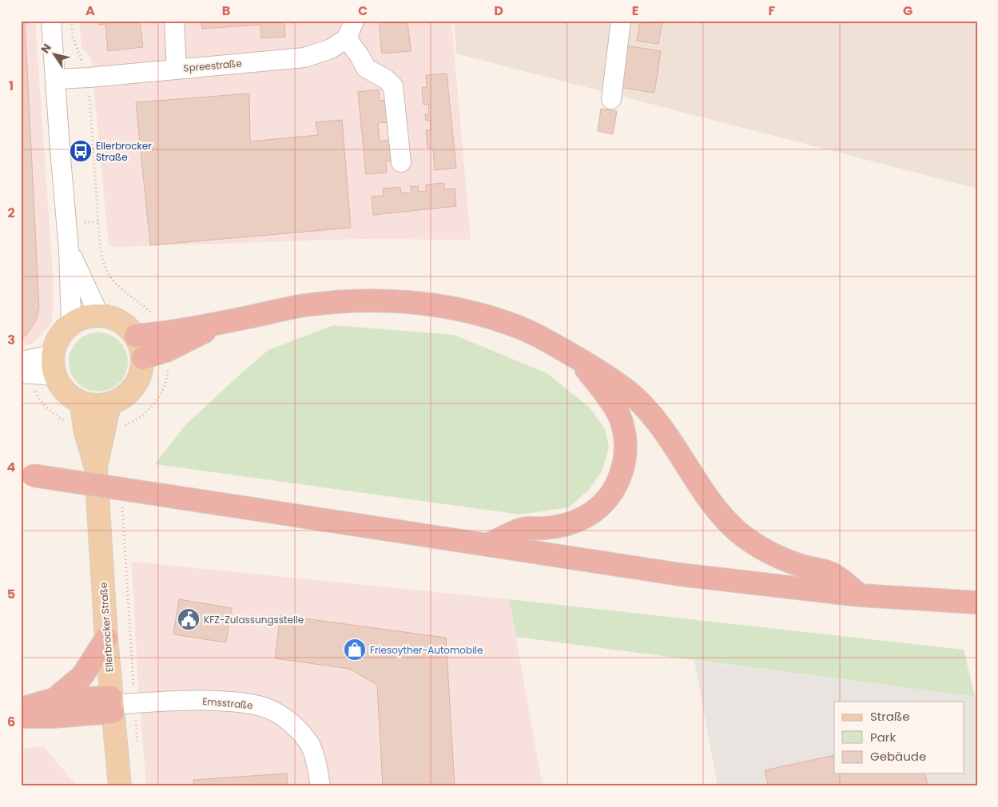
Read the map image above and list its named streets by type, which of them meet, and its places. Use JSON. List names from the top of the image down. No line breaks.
{"streets":{"main road":["Ellerbrocker Straße"],"street":["Spreestraße","Emsstraße"]},"crossings":[["Ellerbrocker Straße","Emsstraße"]],"places":{"bus stop":["Ellerbrocker Straße"],"public building":["KFZ-Zulassungsstelle"],"shop":["Friesoyther-Automobile"]},"legend":["Straße","Park","Gebäude"],"north":"top left","grid":{"columns":["A","B","C","D","E","F","G"],"rows":["1","2","3","4","5","6"]}}
